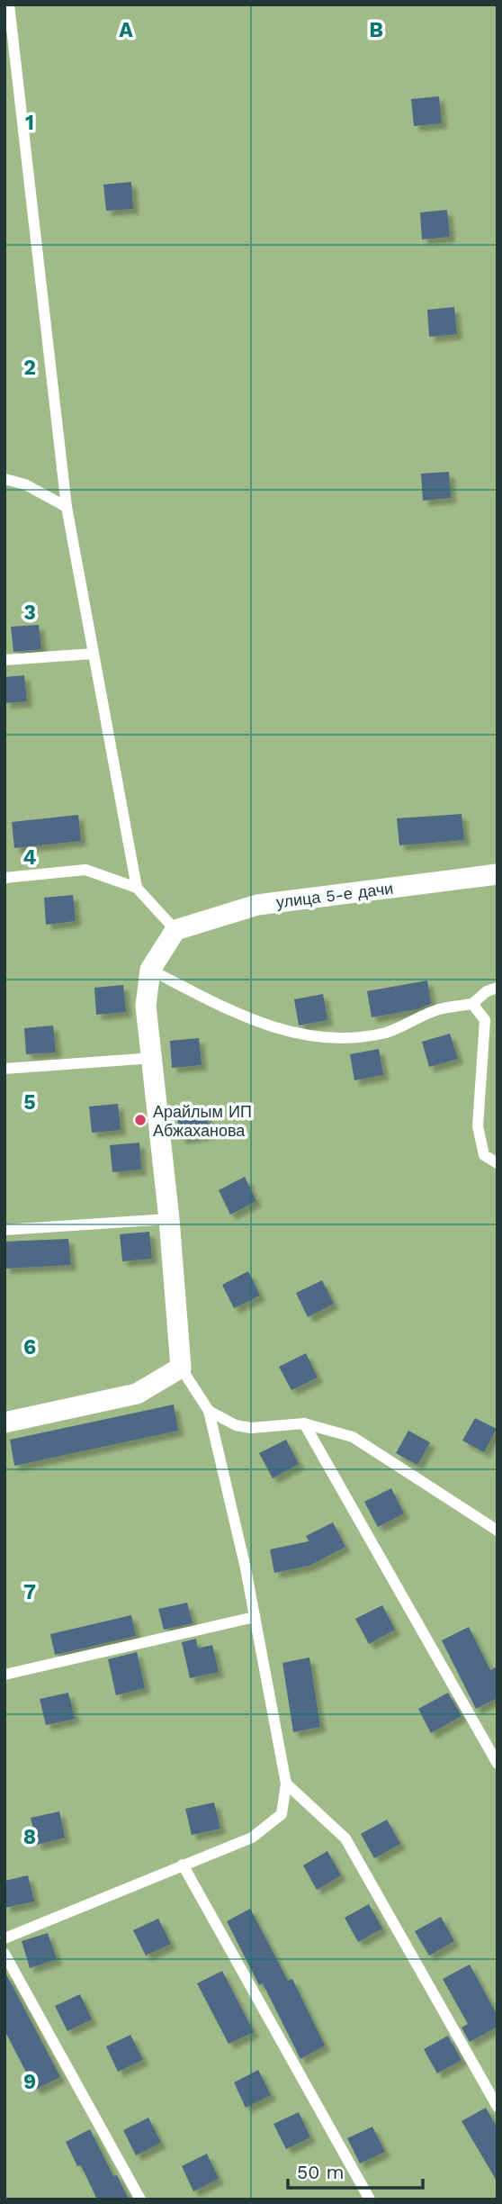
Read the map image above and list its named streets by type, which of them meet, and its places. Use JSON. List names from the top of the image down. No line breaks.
{"streets":{"street":["улица 5-е дачи"]},"places":["Арайлым ИП Абжаханова"],"scale_bar":"50 m","grid":{"columns":["A","B"],"rows":["1","2","3","4","5","6","7","8","9"]}}
